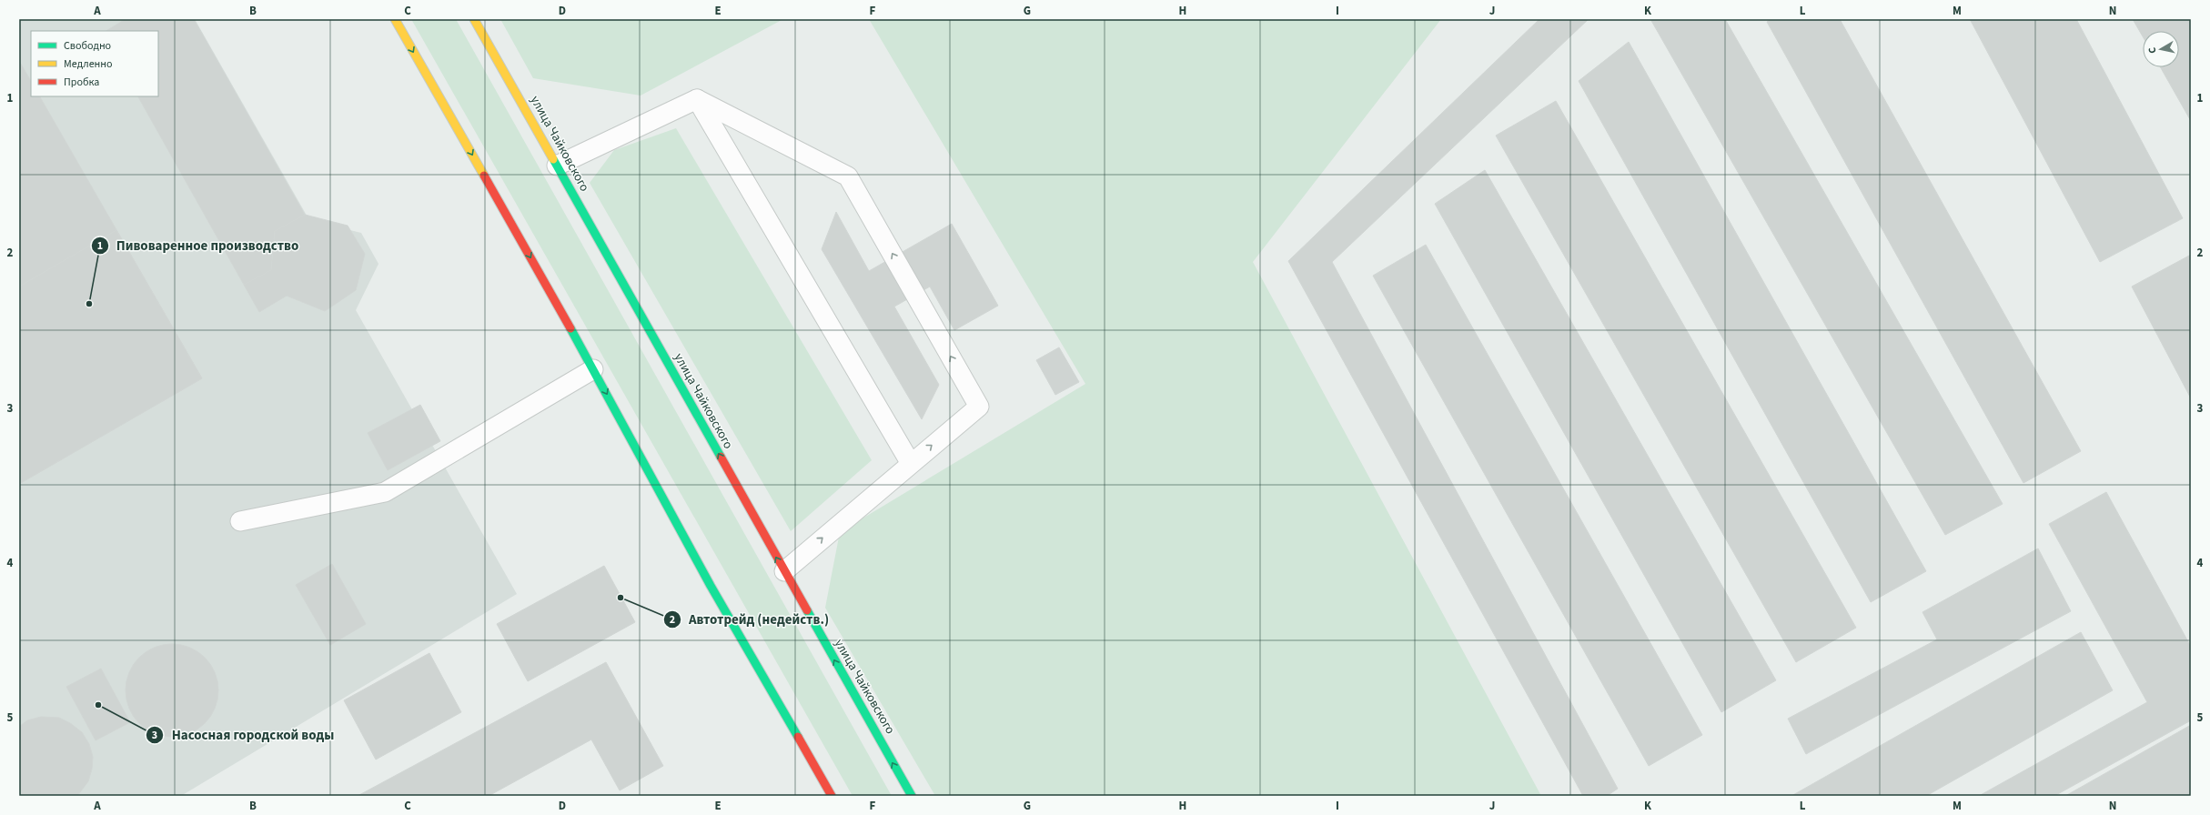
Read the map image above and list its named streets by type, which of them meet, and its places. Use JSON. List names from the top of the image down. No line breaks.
{"streets":{"main road":["улица Чайковского"]},"places":["Пивоваренное производство","Автотрейд (недейств.)","Насосная городской воды"],"legend":["Свободно","Медленно","Пробка"],"north":"left","grid":{"columns":["A","B","C","D","E","F","G","H","I","J","K","L","M","N"],"rows":["1","2","3","4","5"]}}
